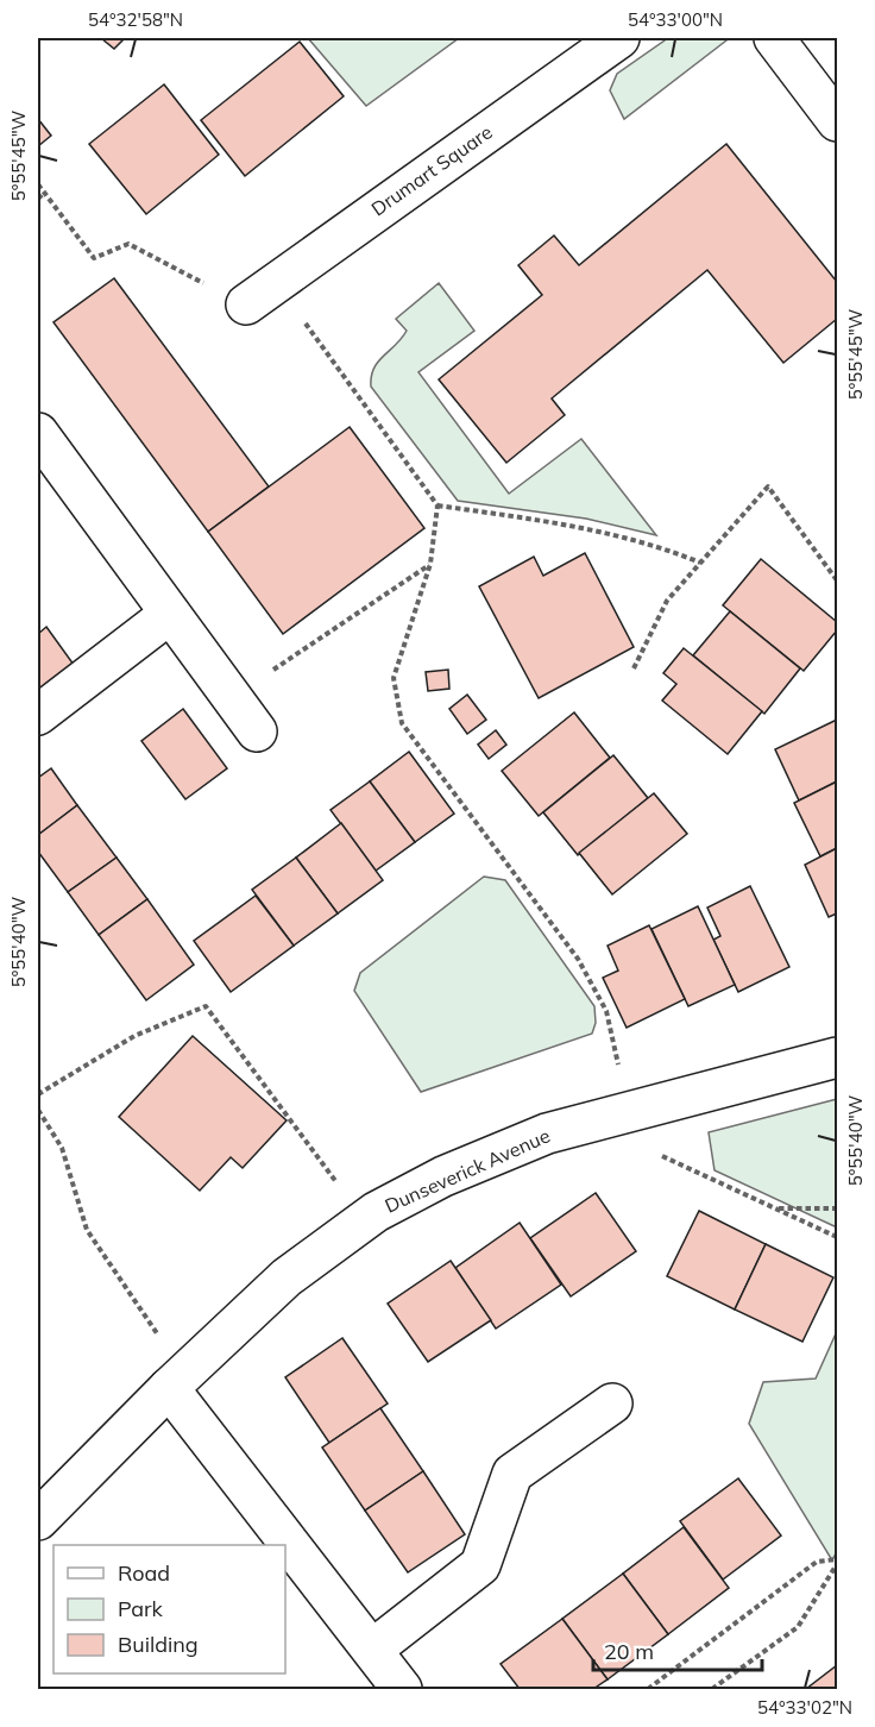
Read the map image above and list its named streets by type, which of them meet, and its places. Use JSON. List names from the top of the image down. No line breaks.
{"streets":{"street":["Drumart Square","Dunseverick Avenue"]},"legend":["Road","Park","Building"],"scale_bar":"20 m","coordinates":["54°32'58\"N","54°33'00\"N","5°55'45\"W","5°55'40\"W","54°33'02\"N"]}
